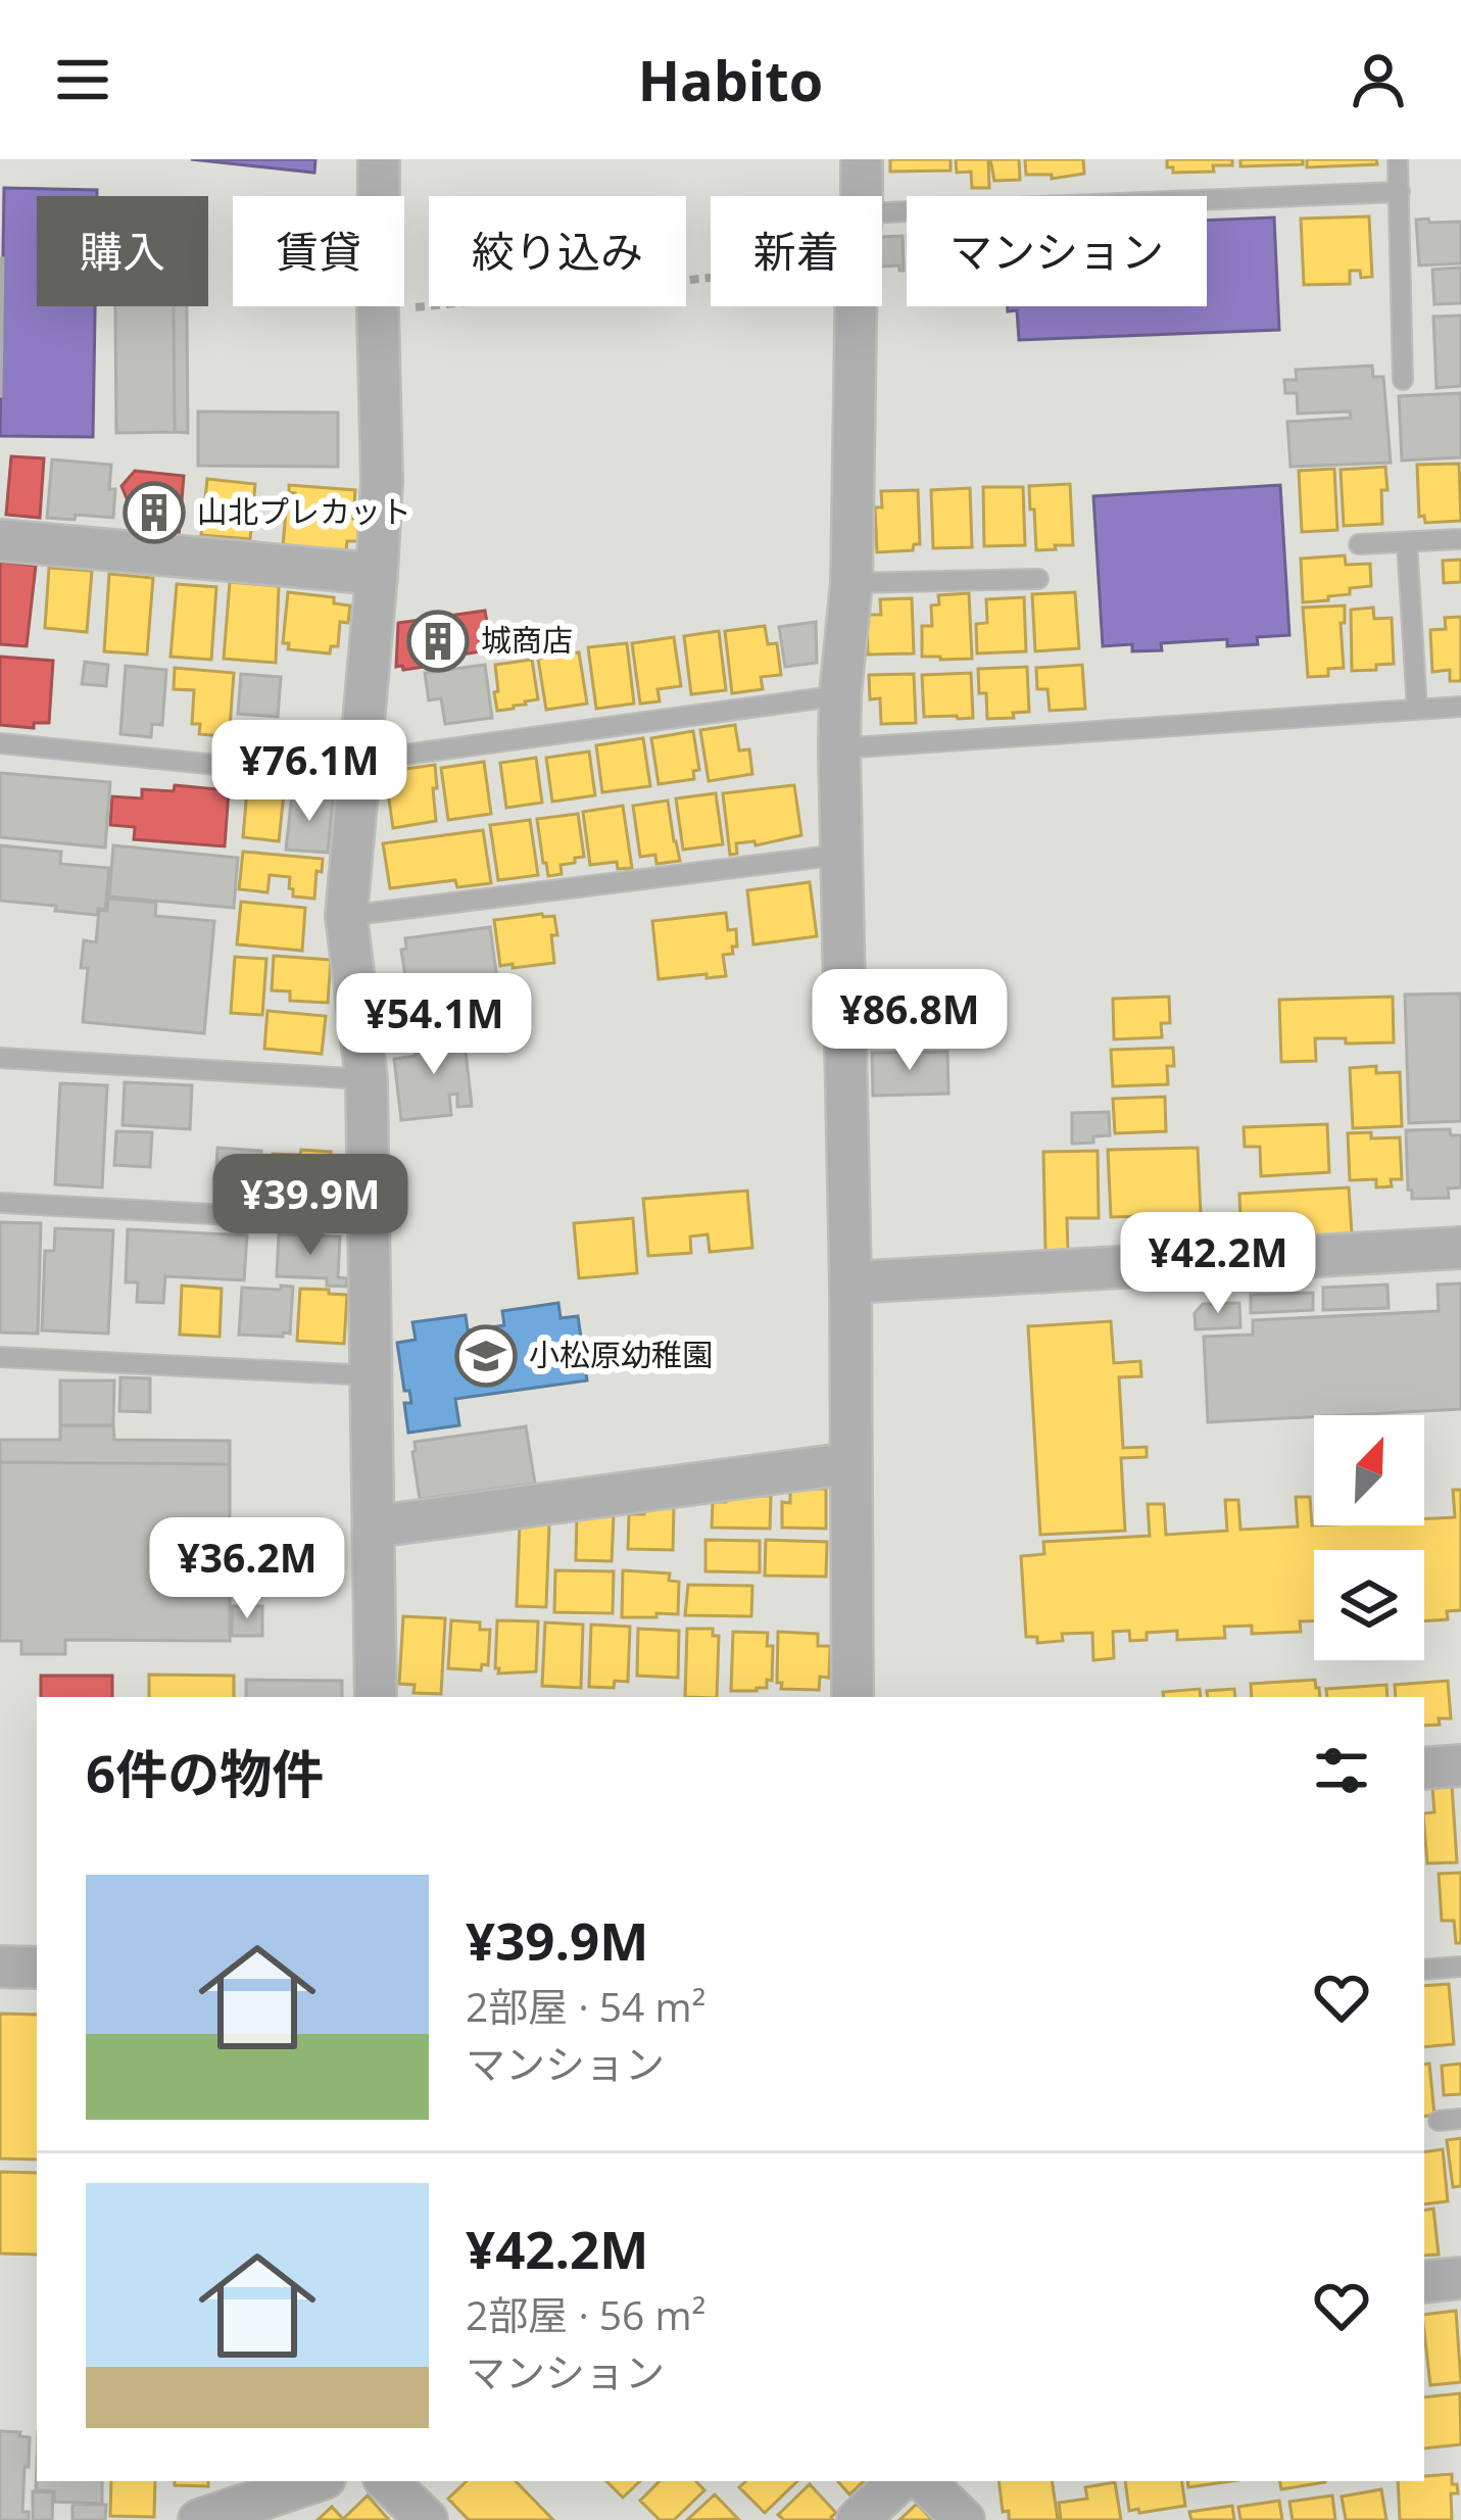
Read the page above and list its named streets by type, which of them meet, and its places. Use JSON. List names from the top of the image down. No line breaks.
{"places":{"building":["山北プレカット","城商店"],"school or university":["小松原幼稚園"]},"north":"top right","page":{"header":"Habito","chip":["購入","賃貸","絞り込み","新着","マンション"],"price":["¥76.1M","¥86.8M","¥54.1M","¥39.9M","¥42.2M","¥36.2M"],"heading":"6件の物件","list":[{"name":"¥39.9M","note":"2部屋 · 54 m² · マンション"},{"name":"¥42.2M","note":"2部屋 · 56 m² · マンション"}]}}
